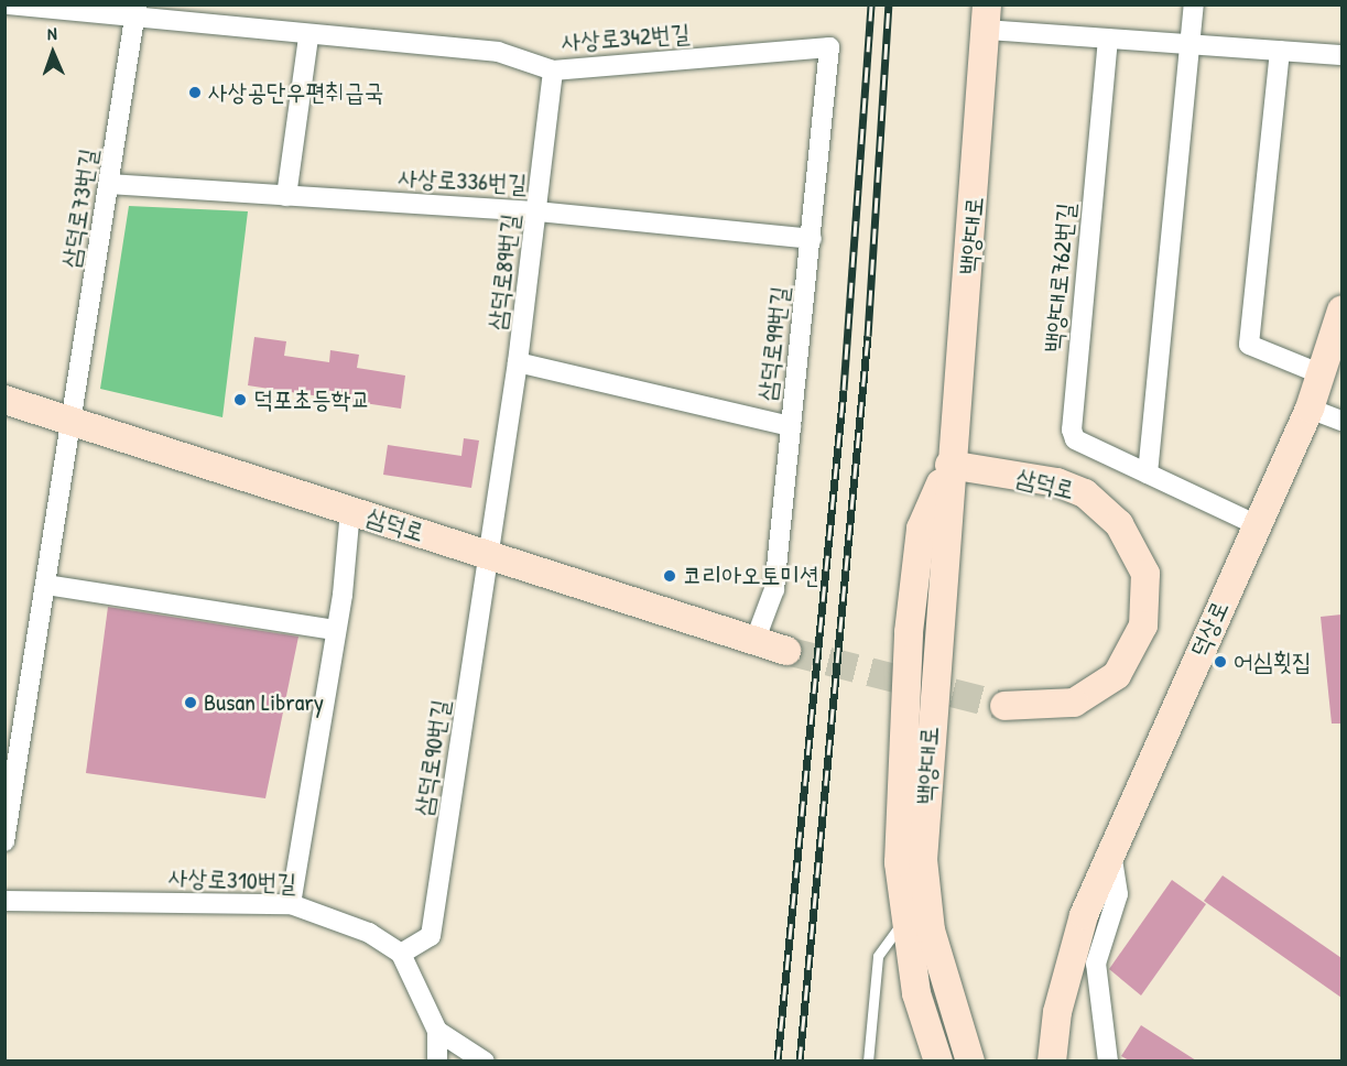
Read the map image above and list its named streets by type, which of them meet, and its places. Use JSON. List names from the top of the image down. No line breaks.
{"streets":{"main road":["백양대로","삼덕로","덕상로"],"street":["사상로342번길","사상로336번길","삼덕로73번길","삼덕로89번길","백양대로762번길","삼덕로99번길","삼덕로90번길","사상로310번길"]},"crossings":[["사상로342번길","삼덕로73번길"],["사상로342번길","삼덕로89번길"],["사상로342번길","삼덕로99번길"],["사상로336번길","삼덕로73번길"],["사상로336번길","삼덕로89번길"],["사상로336번길","삼덕로99번길"],["삼덕로73번길","삼덕로"],["백양대로","삼덕로"],["삼덕로89번길","삼덕로99번길"],["삼덕로89번길","삼덕로"],["삼덕로89번길","삼덕로90번길"],["백양대로762번길","덕상로"],["삼덕로99번길","삼덕로"],["삼덕로","삼덕로90번길"],["삼덕로90번길","사상로310번길"]],"places":["사상공단우편취급국","덕포초등학교","코리아오토미션","어심횟집","Busan Library"],"north":"top"}
